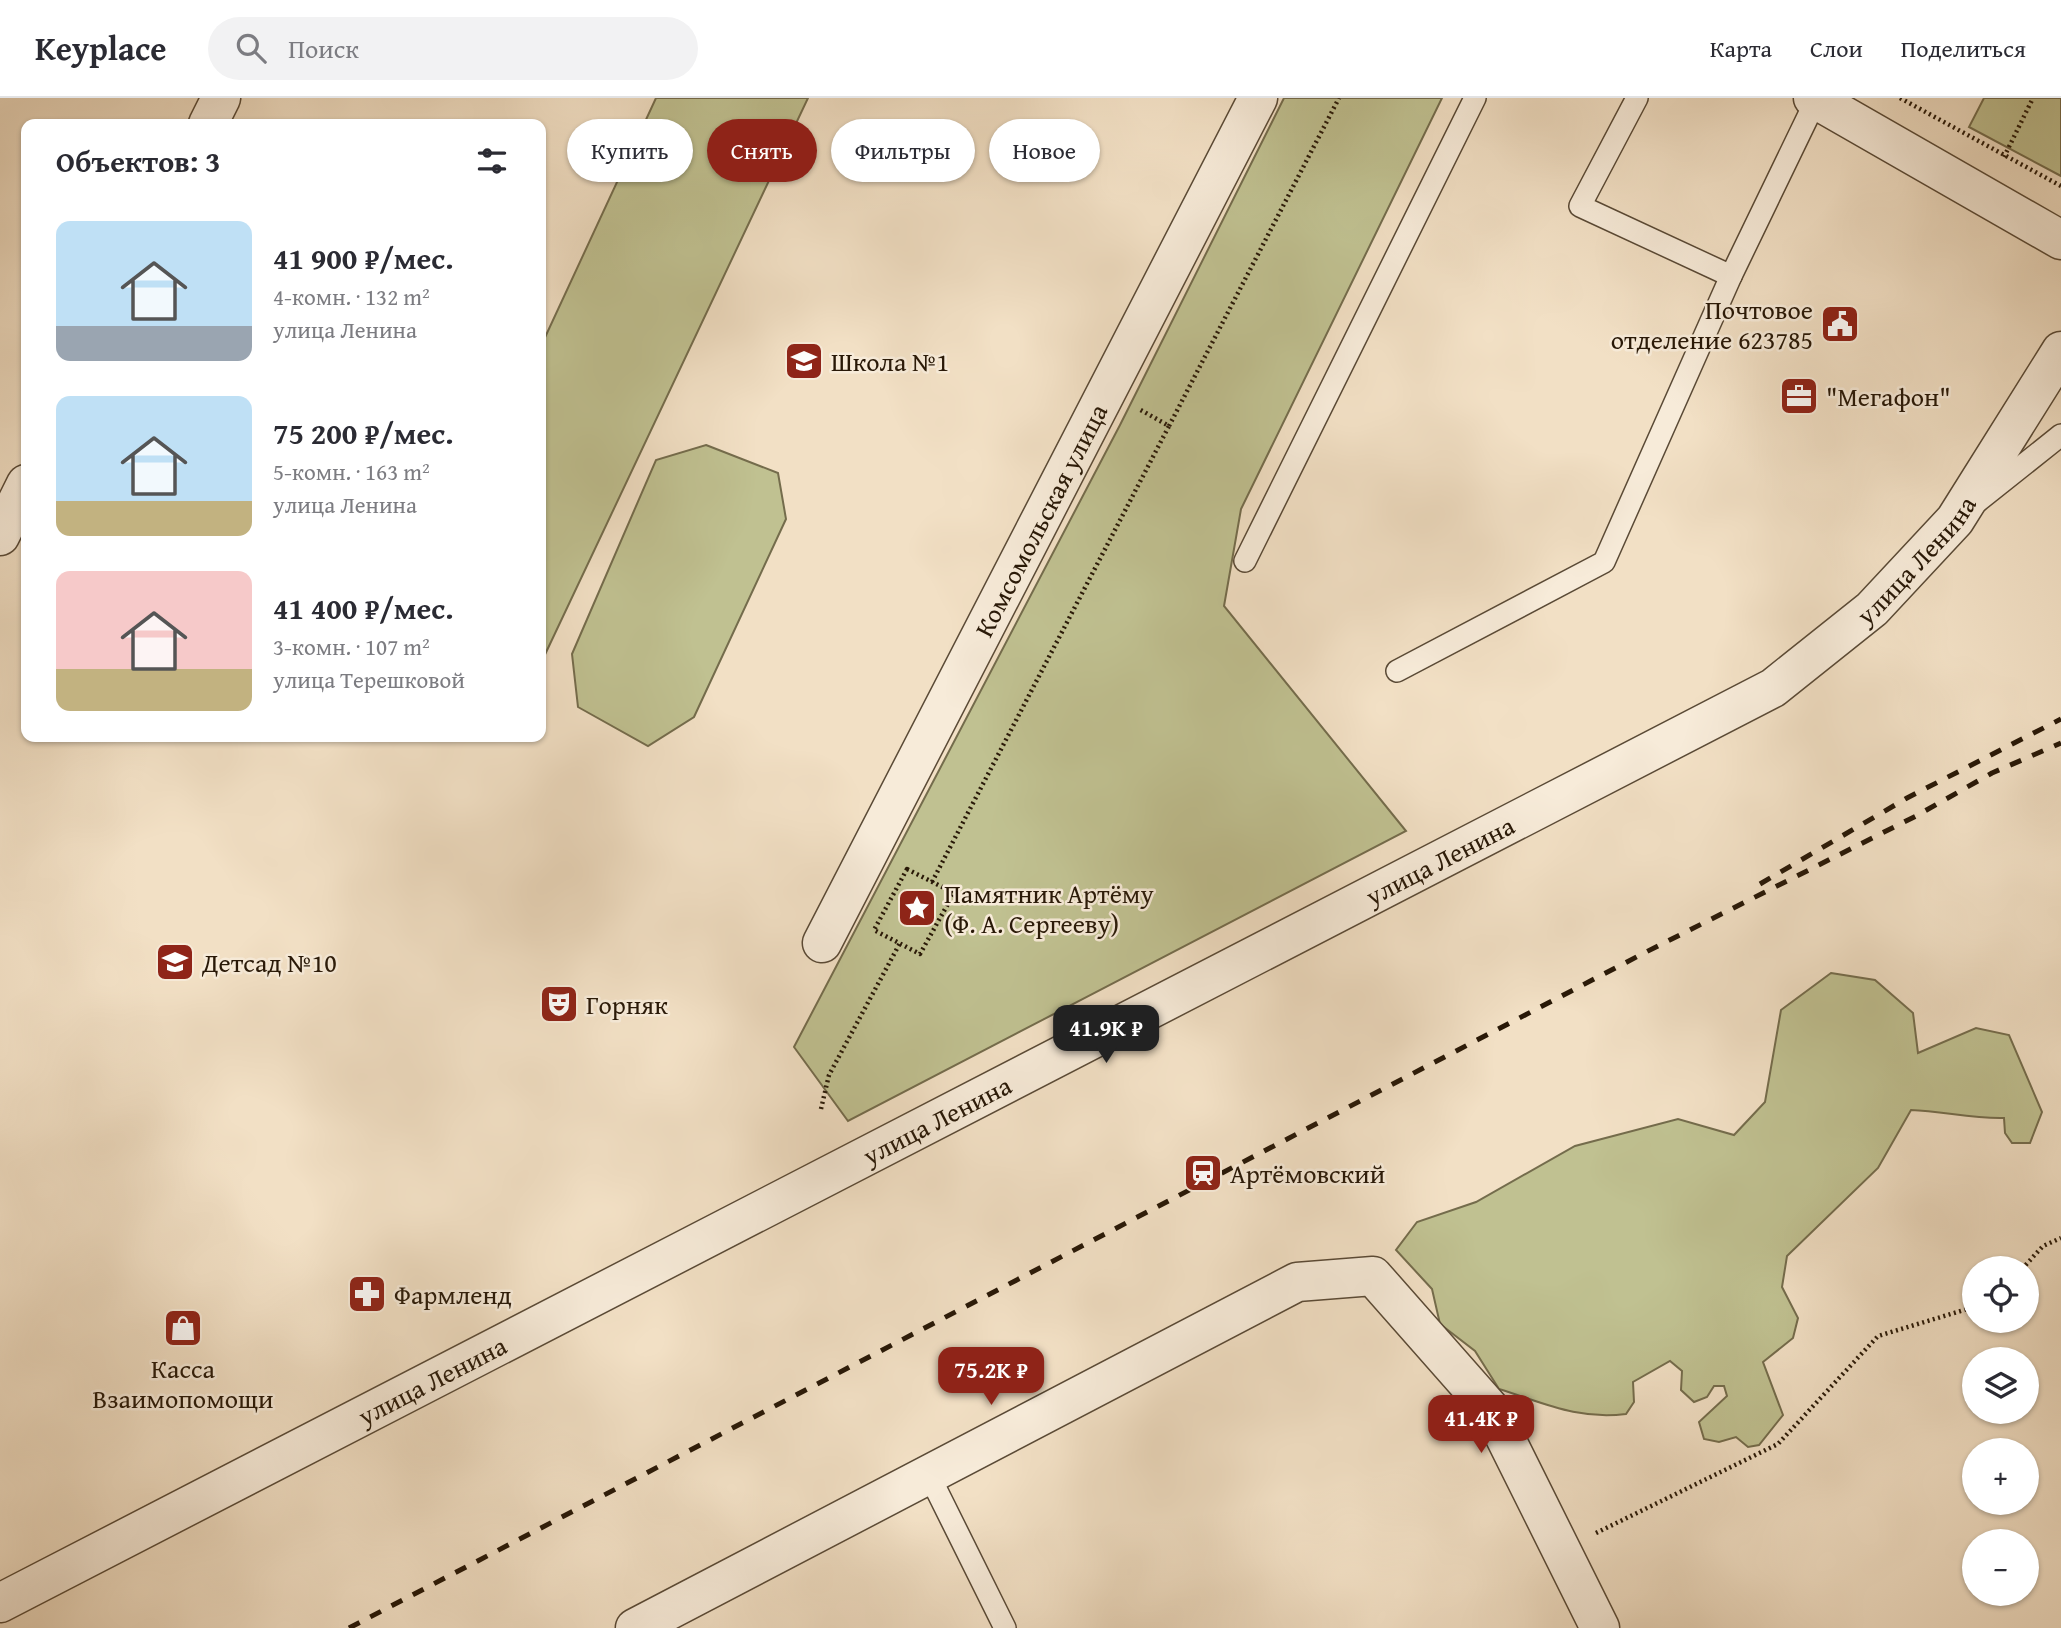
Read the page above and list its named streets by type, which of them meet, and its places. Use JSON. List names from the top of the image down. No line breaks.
{"streets":{"street":["Комсомольская улица","улица Ленина"]},"places":{"public building":["Почтовое отделение 623785"],"school or university":["Школа №1","Детсад №10"],"office":["\"Мегафон\""],"place":["Памятник Артёму (Ф. А. Сергееву)"],"theatre":["Горняк"],"station":["Артёмовский"],"pharmacy":["Фармленд"],"shop":["Касса Взаимопомощи"]},"page":{"header":"Keyplace","search":"Поиск","nav":["Карта","Слои","Поделиться"],"chip":["Купить","Снять","Фильтры","Новое"],"heading":"Объектов: 3","list":[{"name":"41 900 ₽/мес.","note":"4-комн. · 132 m² · улица Ленина"},{"name":"75 200 ₽/мес.","note":"5-комн. · 163 m² · улица Ленина"},{"name":"41 400 ₽/мес.","note":"3-комн. · 107 m² · улица Терешковой"}],"price":["41.9K ₽","75.2K ₽","41.4K ₽"],"map_buttons":["+","−"]}}
